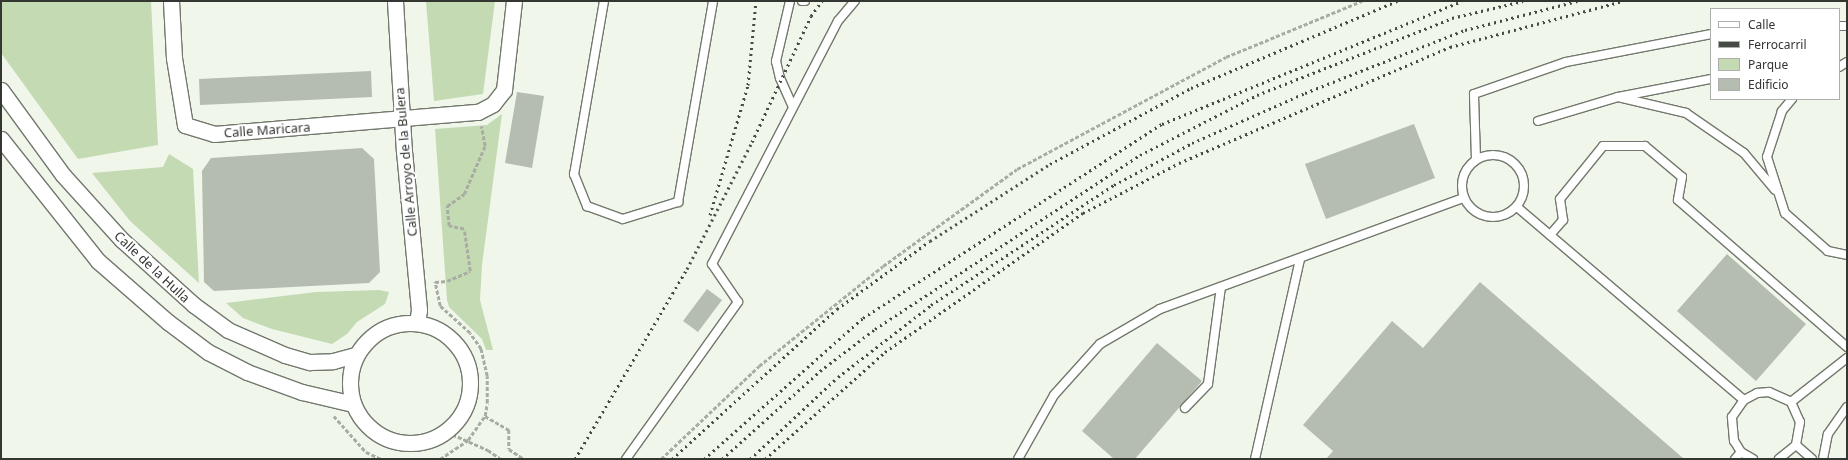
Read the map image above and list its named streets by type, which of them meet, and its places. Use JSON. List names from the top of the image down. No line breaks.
{"streets":{"street":["Calle Maricara","Calle Arroyo de la Bulera","Calle de la Hulla"]},"crossings":[["Calle Maricara","Calle Arroyo de la Bulera"],["Calle Arroyo de la Bulera","Calle de la Hulla"]],"legend":["Calle","Ferrocarril","Parque","Edificio"]}
